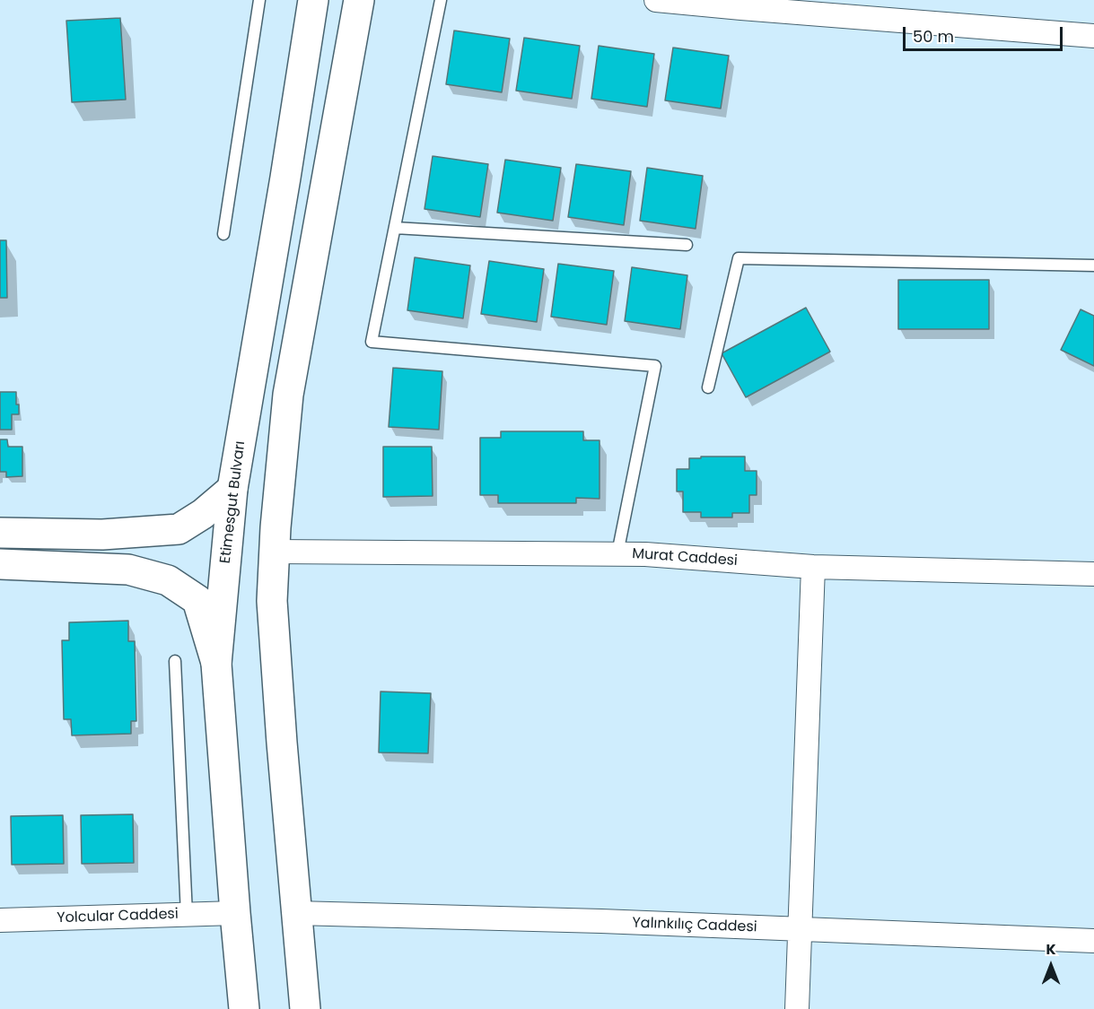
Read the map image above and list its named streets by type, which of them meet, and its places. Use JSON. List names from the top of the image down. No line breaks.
{"streets":{"main road":["Etimesgut Bulvarı"],"street":["Murat Caddesi","Yolcular Caddesi","Yalınkılıç Caddesi"]},"crossings":[["Etimesgut Bulvarı","Yolcular Caddesi"]],"scale_bar":"50 m","north":"top"}
